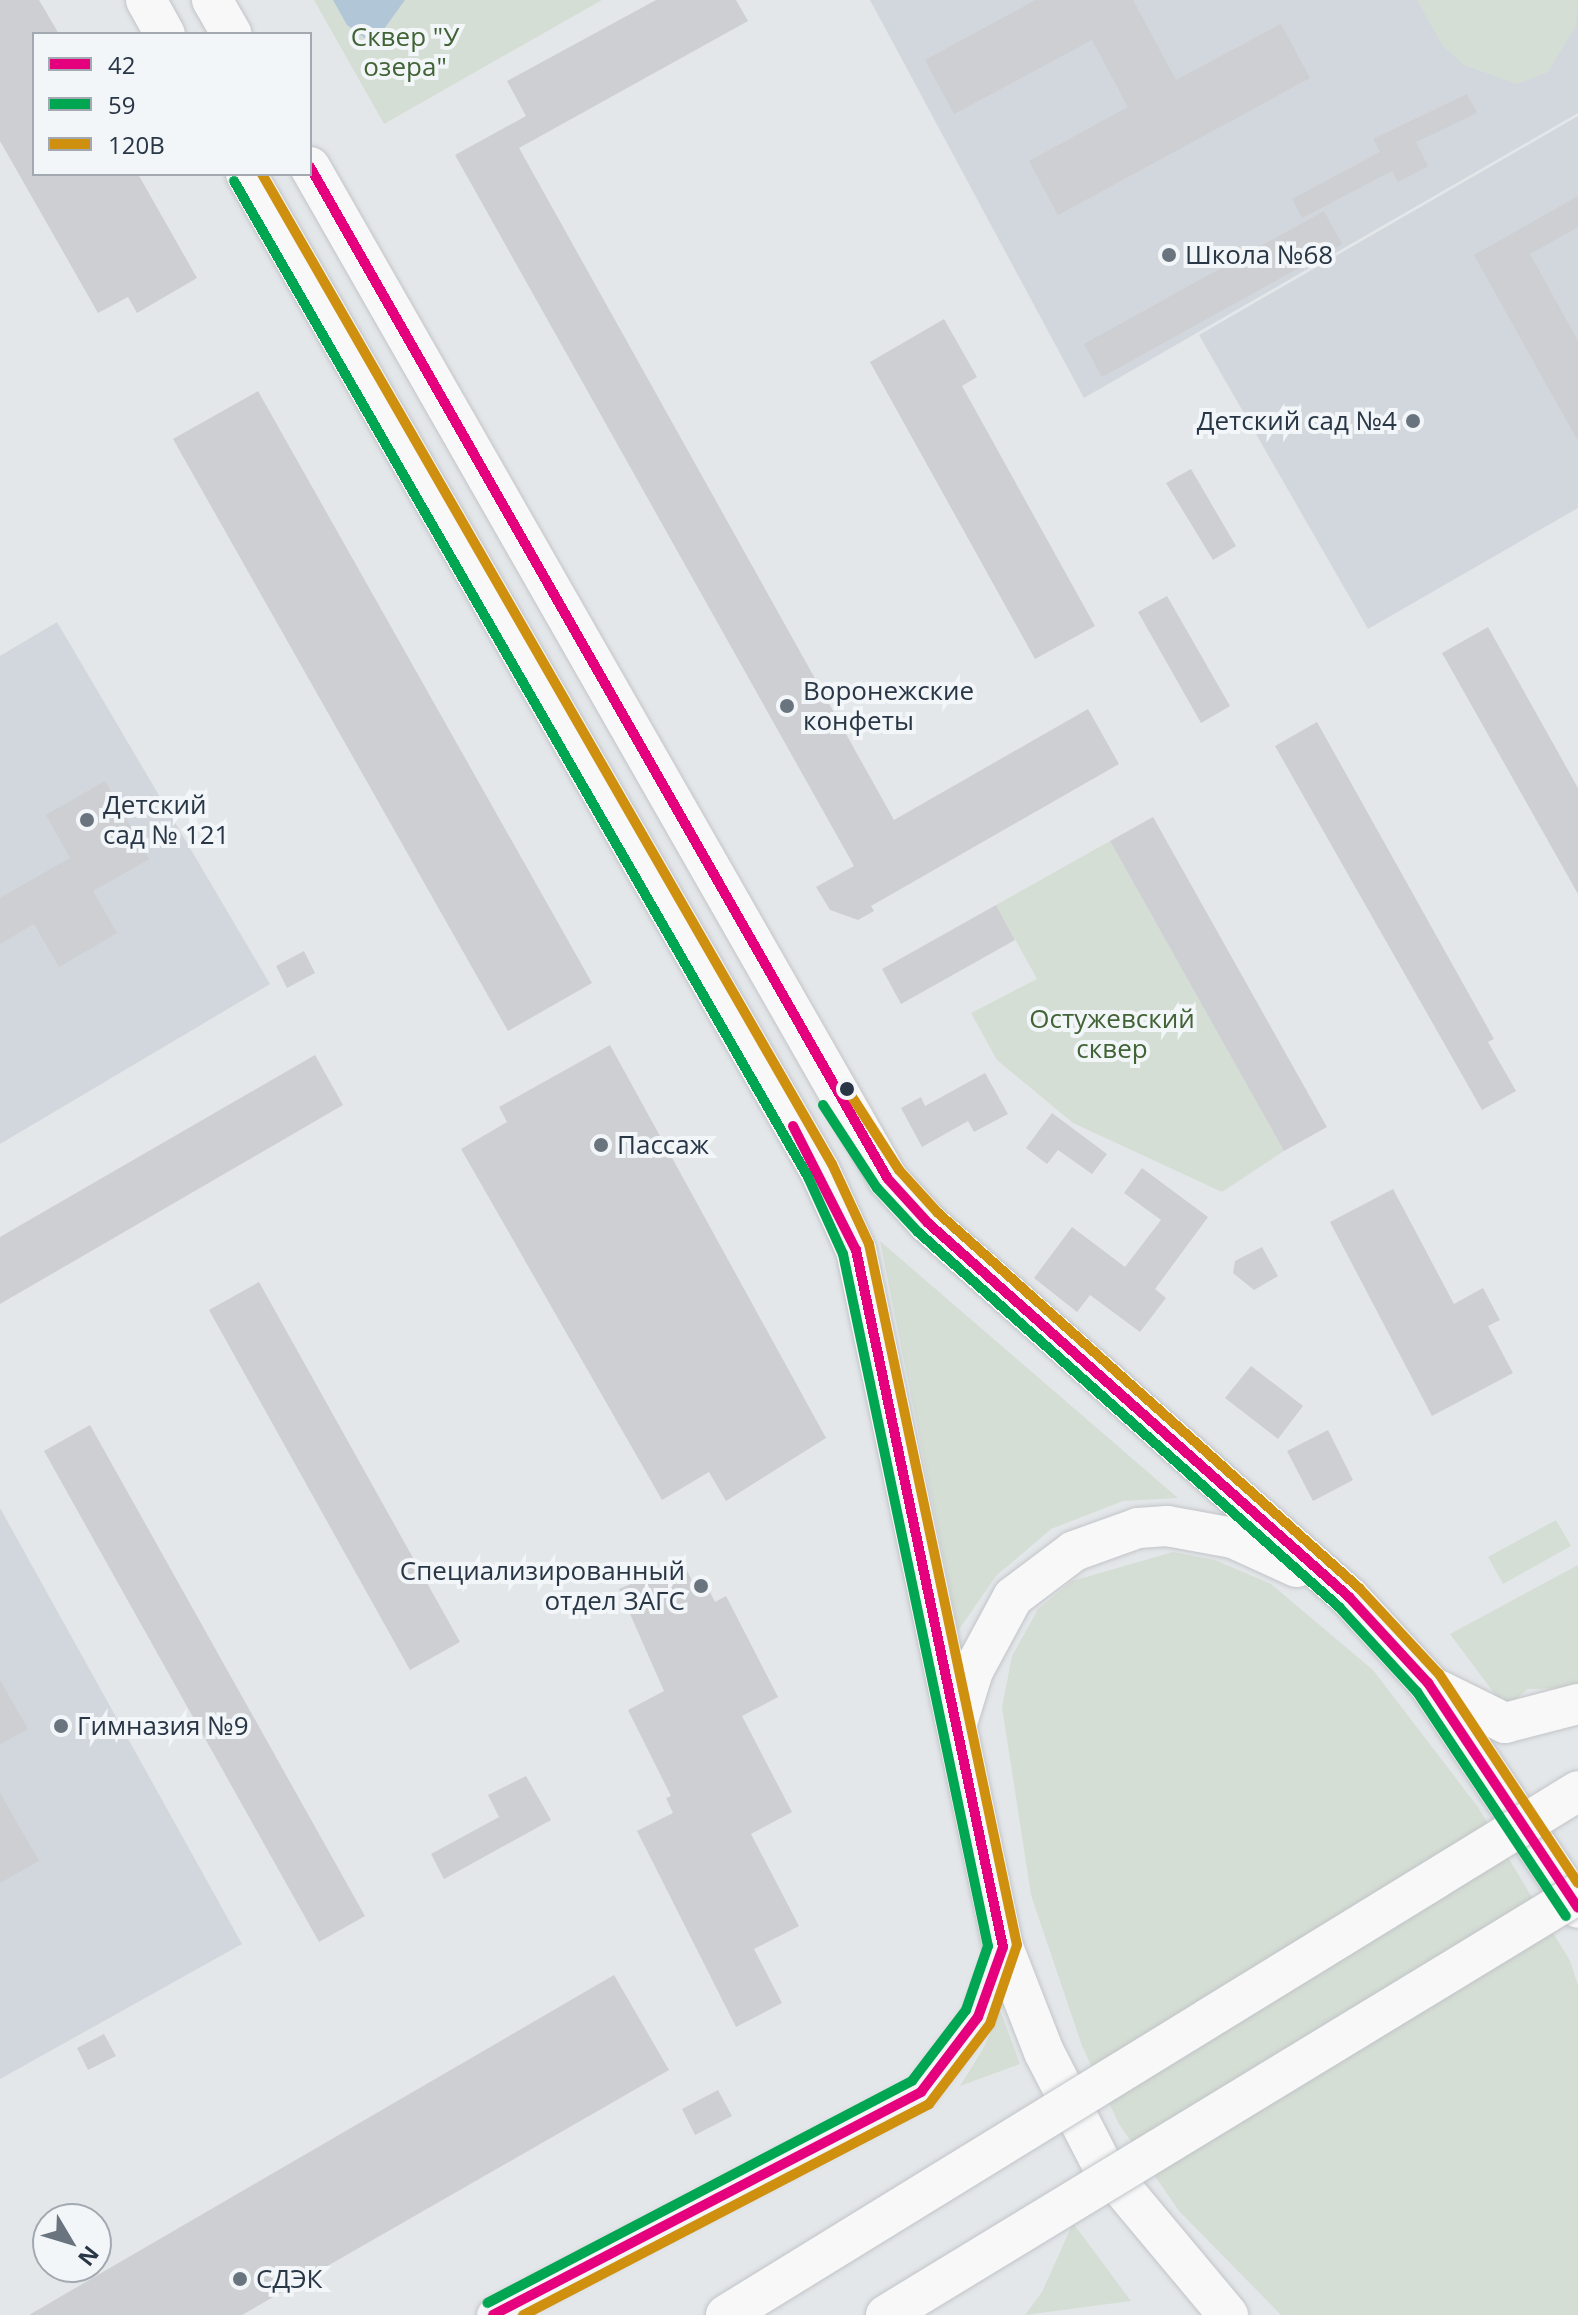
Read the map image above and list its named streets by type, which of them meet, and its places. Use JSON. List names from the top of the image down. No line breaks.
{"parks":["Сквер \"У озера\"","Остужевский сквер"],"places":["Школа №68","Детский сад №4","Воронежские конфеты","Детский сад № 121","Пассаж","Специализированный отдел ЗАГС","Гимназия №9","СДЭК"],"lines":["transit line 42","transit line 120В","transit line 59"],"legend":["42","59","120В"],"north":"bottom right"}
